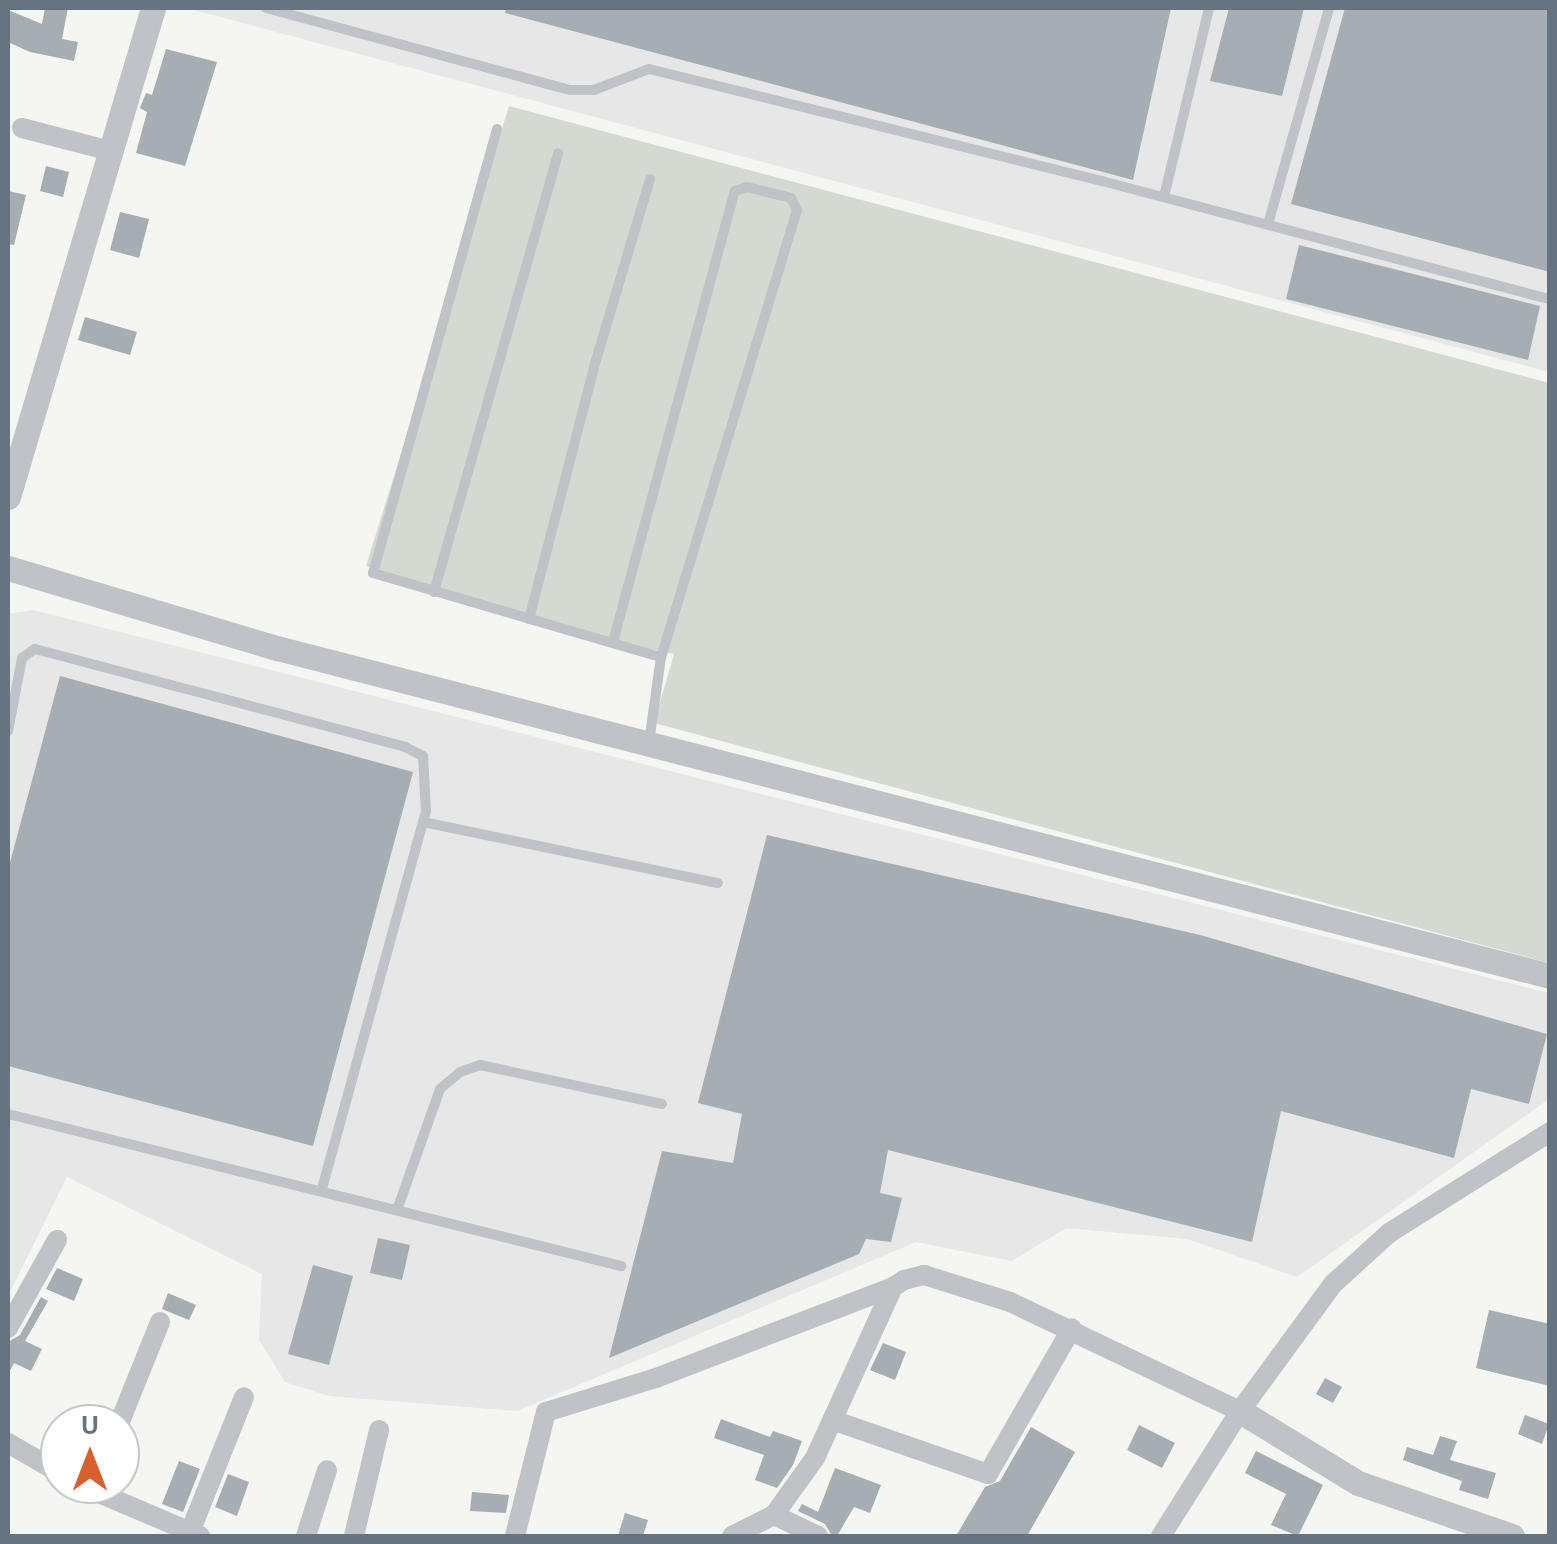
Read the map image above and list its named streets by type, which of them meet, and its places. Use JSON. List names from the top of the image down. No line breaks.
{"north":"top"}
